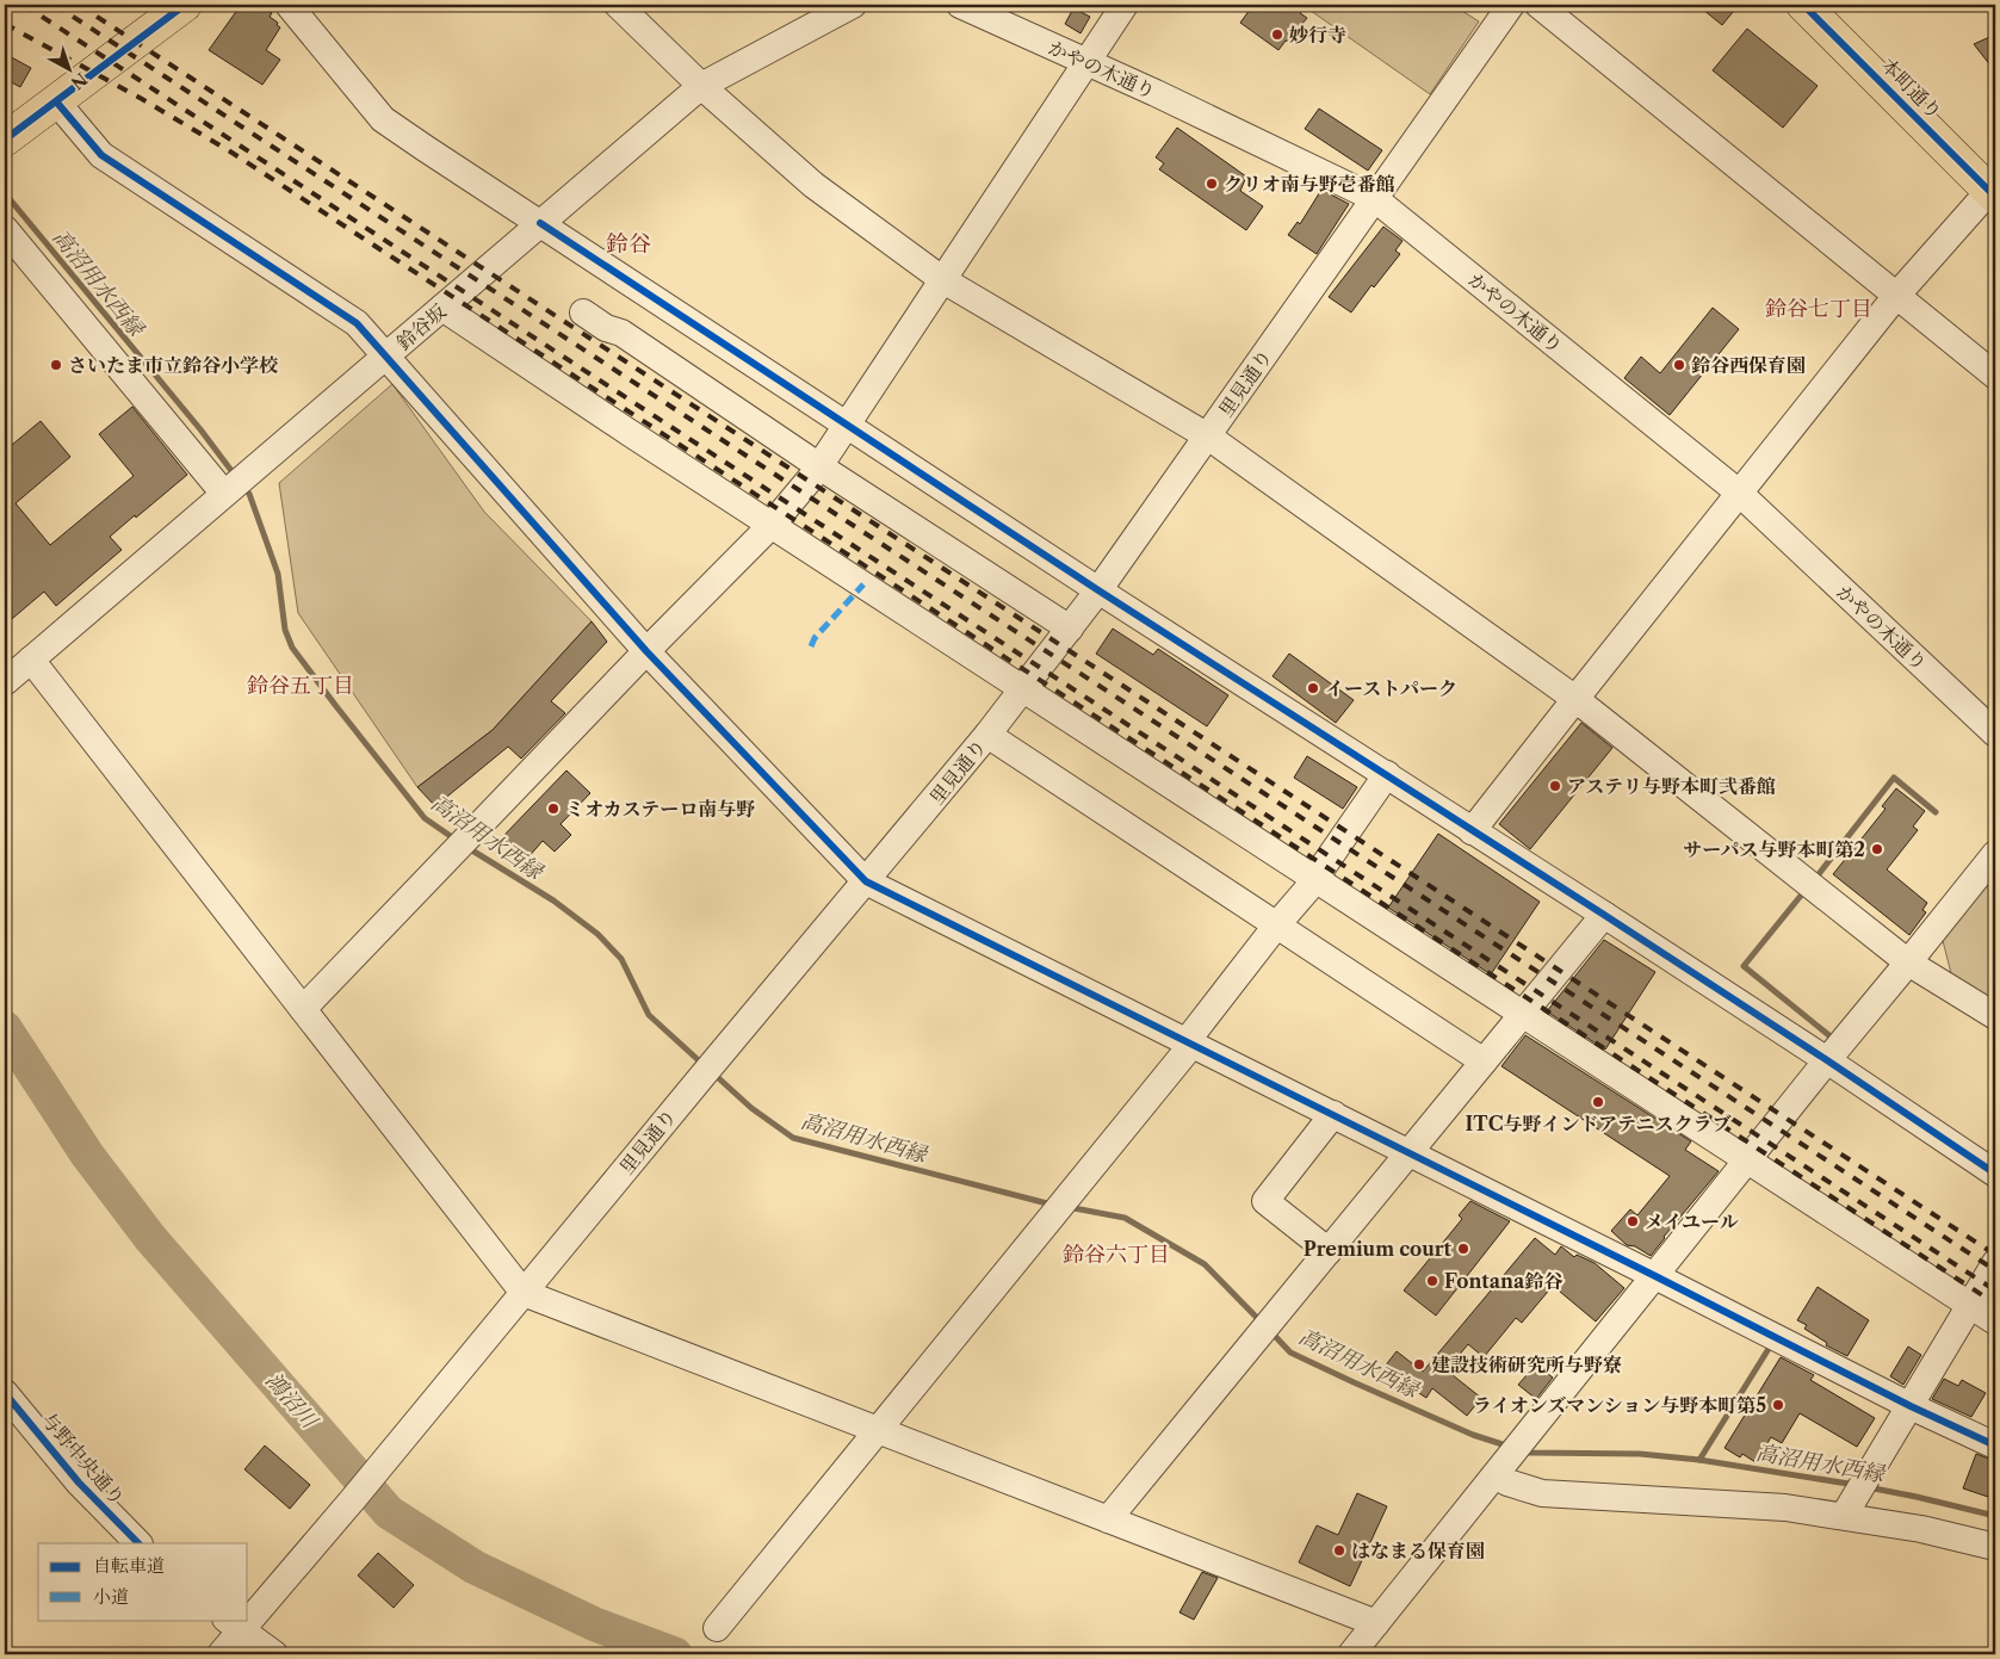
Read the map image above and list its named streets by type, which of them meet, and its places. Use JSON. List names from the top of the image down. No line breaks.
{"streets":{"main road":["本町通り"],"street":["かやの木通り","鈴谷坂","里見通り","与野中央通り"]},"crossings":[["かやの木通り","里見通り"]],"districts":["鈴谷","鈴谷七丁目","鈴谷五丁目","鈴谷六丁目"],"water":["高沼用水西縁","鴻沼川"],"places":["妙行寺","クリオ南与野壱番館","さいたま市立鈴谷小学校","鈴谷西保育園","イーストパーク","アステリ与野本町弐番館","ミオカステーロ南与野","サーパス与野本町第2","ITC与野インドアテニスクラブ","メイユール","Premium court","Fontana鈴谷","建設技術研究所与野寮","ライオンズマンション与野本町第5","はなまる保育園"],"legend":["自転車道","小道"],"north":"bottom right"}
